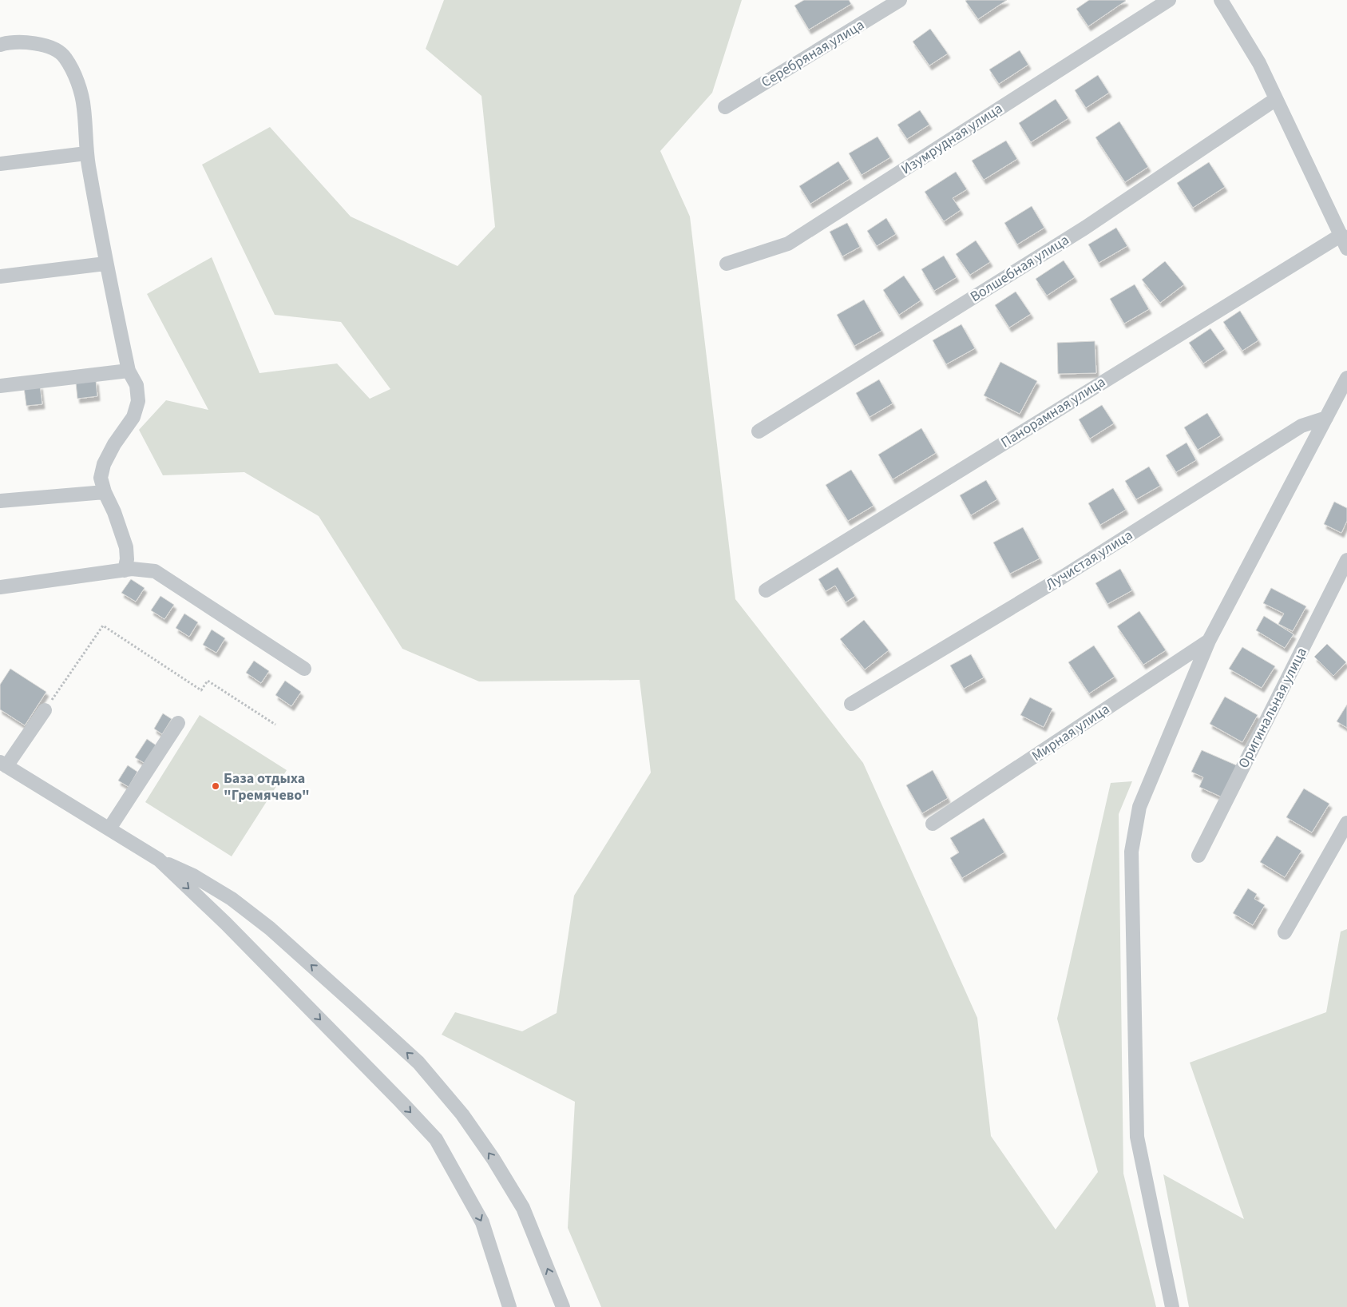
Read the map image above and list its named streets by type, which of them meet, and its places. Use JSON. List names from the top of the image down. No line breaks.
{"streets":{"street":["Серебряная улица","Изумрудная улица","Волшебная улица","Панорамная улица","Лучистая улица","Оригинальная улица","Мирная улица"]},"places":["База отдыха \"Гремячево\""]}
